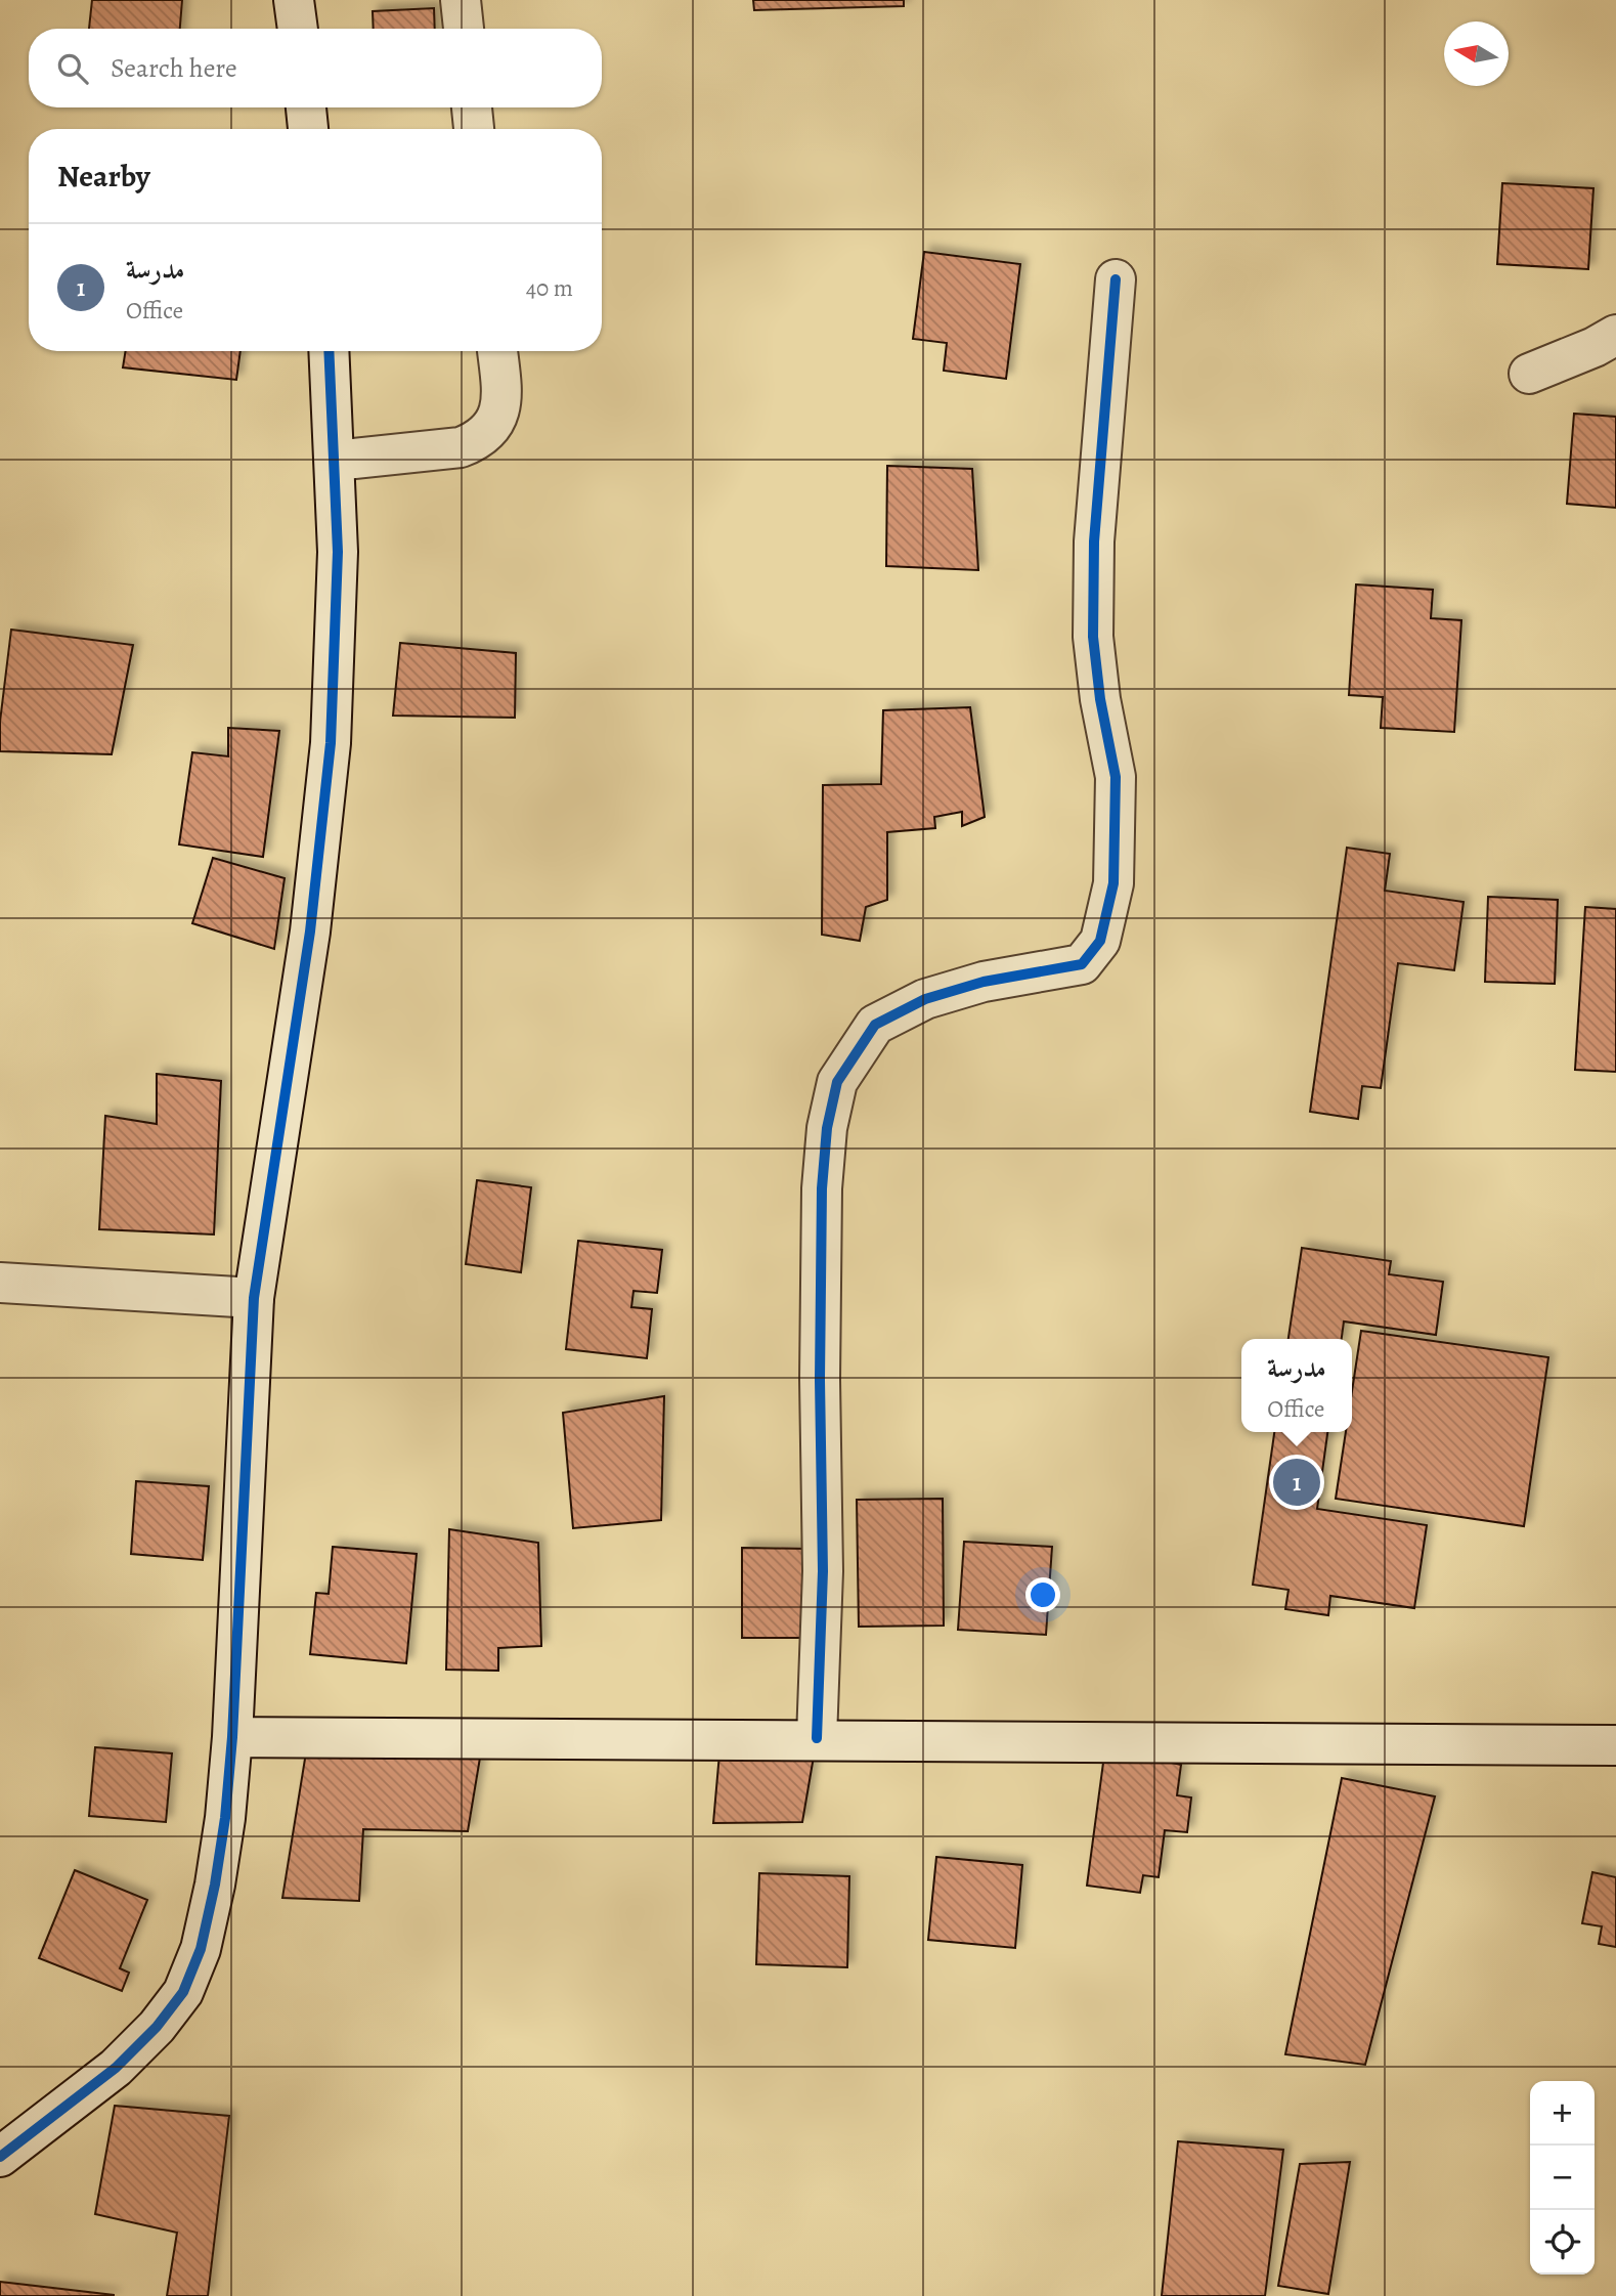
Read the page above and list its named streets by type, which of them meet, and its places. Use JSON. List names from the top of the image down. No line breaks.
{"north":"left","page":{"search":"Search here","heading":"Nearby","list":[{"mark":"1","name":"مدرسة","note":"Office","value":"40 m"}],"popup":["مدرسة","Office"],"pins":"1","map_buttons":["+","−"]}}
